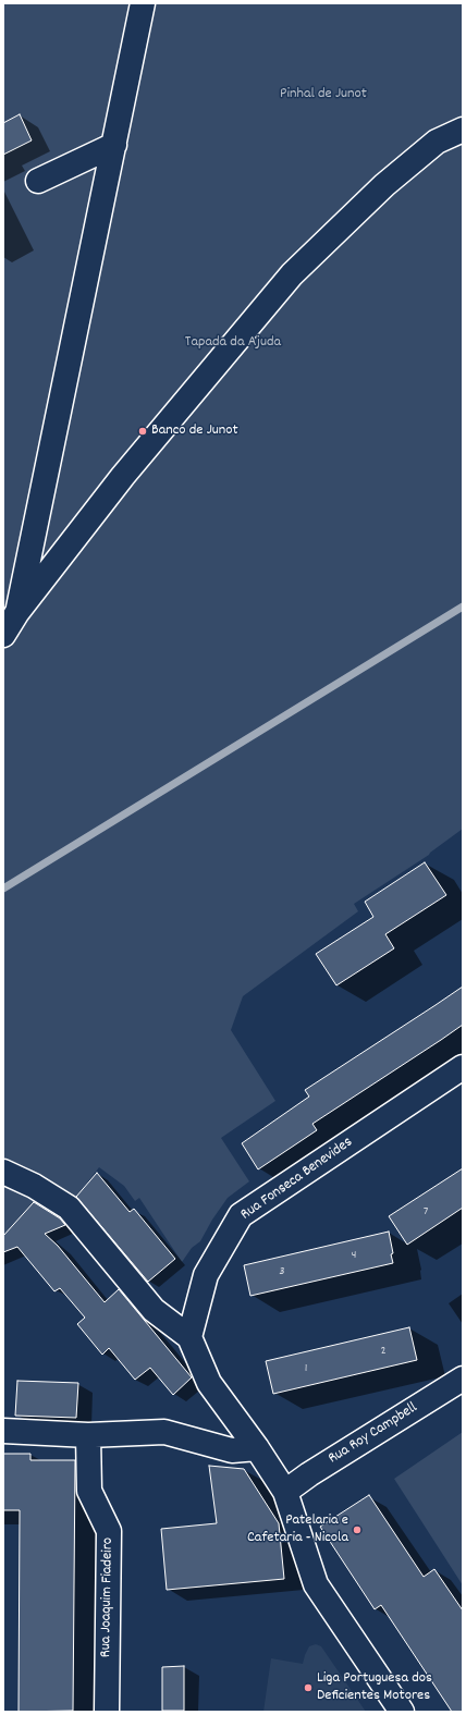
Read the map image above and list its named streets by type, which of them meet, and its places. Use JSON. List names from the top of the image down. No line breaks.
{"streets":{"street":["Rua Fonseca Benevides","Rua Roy Campbell","Rua Joaquim Fiadeiro"]},"parks":["Pinhal de Junot","Tapada da Ajuda"],"places":["Banco de Junot","Patelaria e Cafetaria - Nicola","Liga Portuguesa dos Deficientes Motores"],"house_numbers":["7","4","3","2","1"]}
